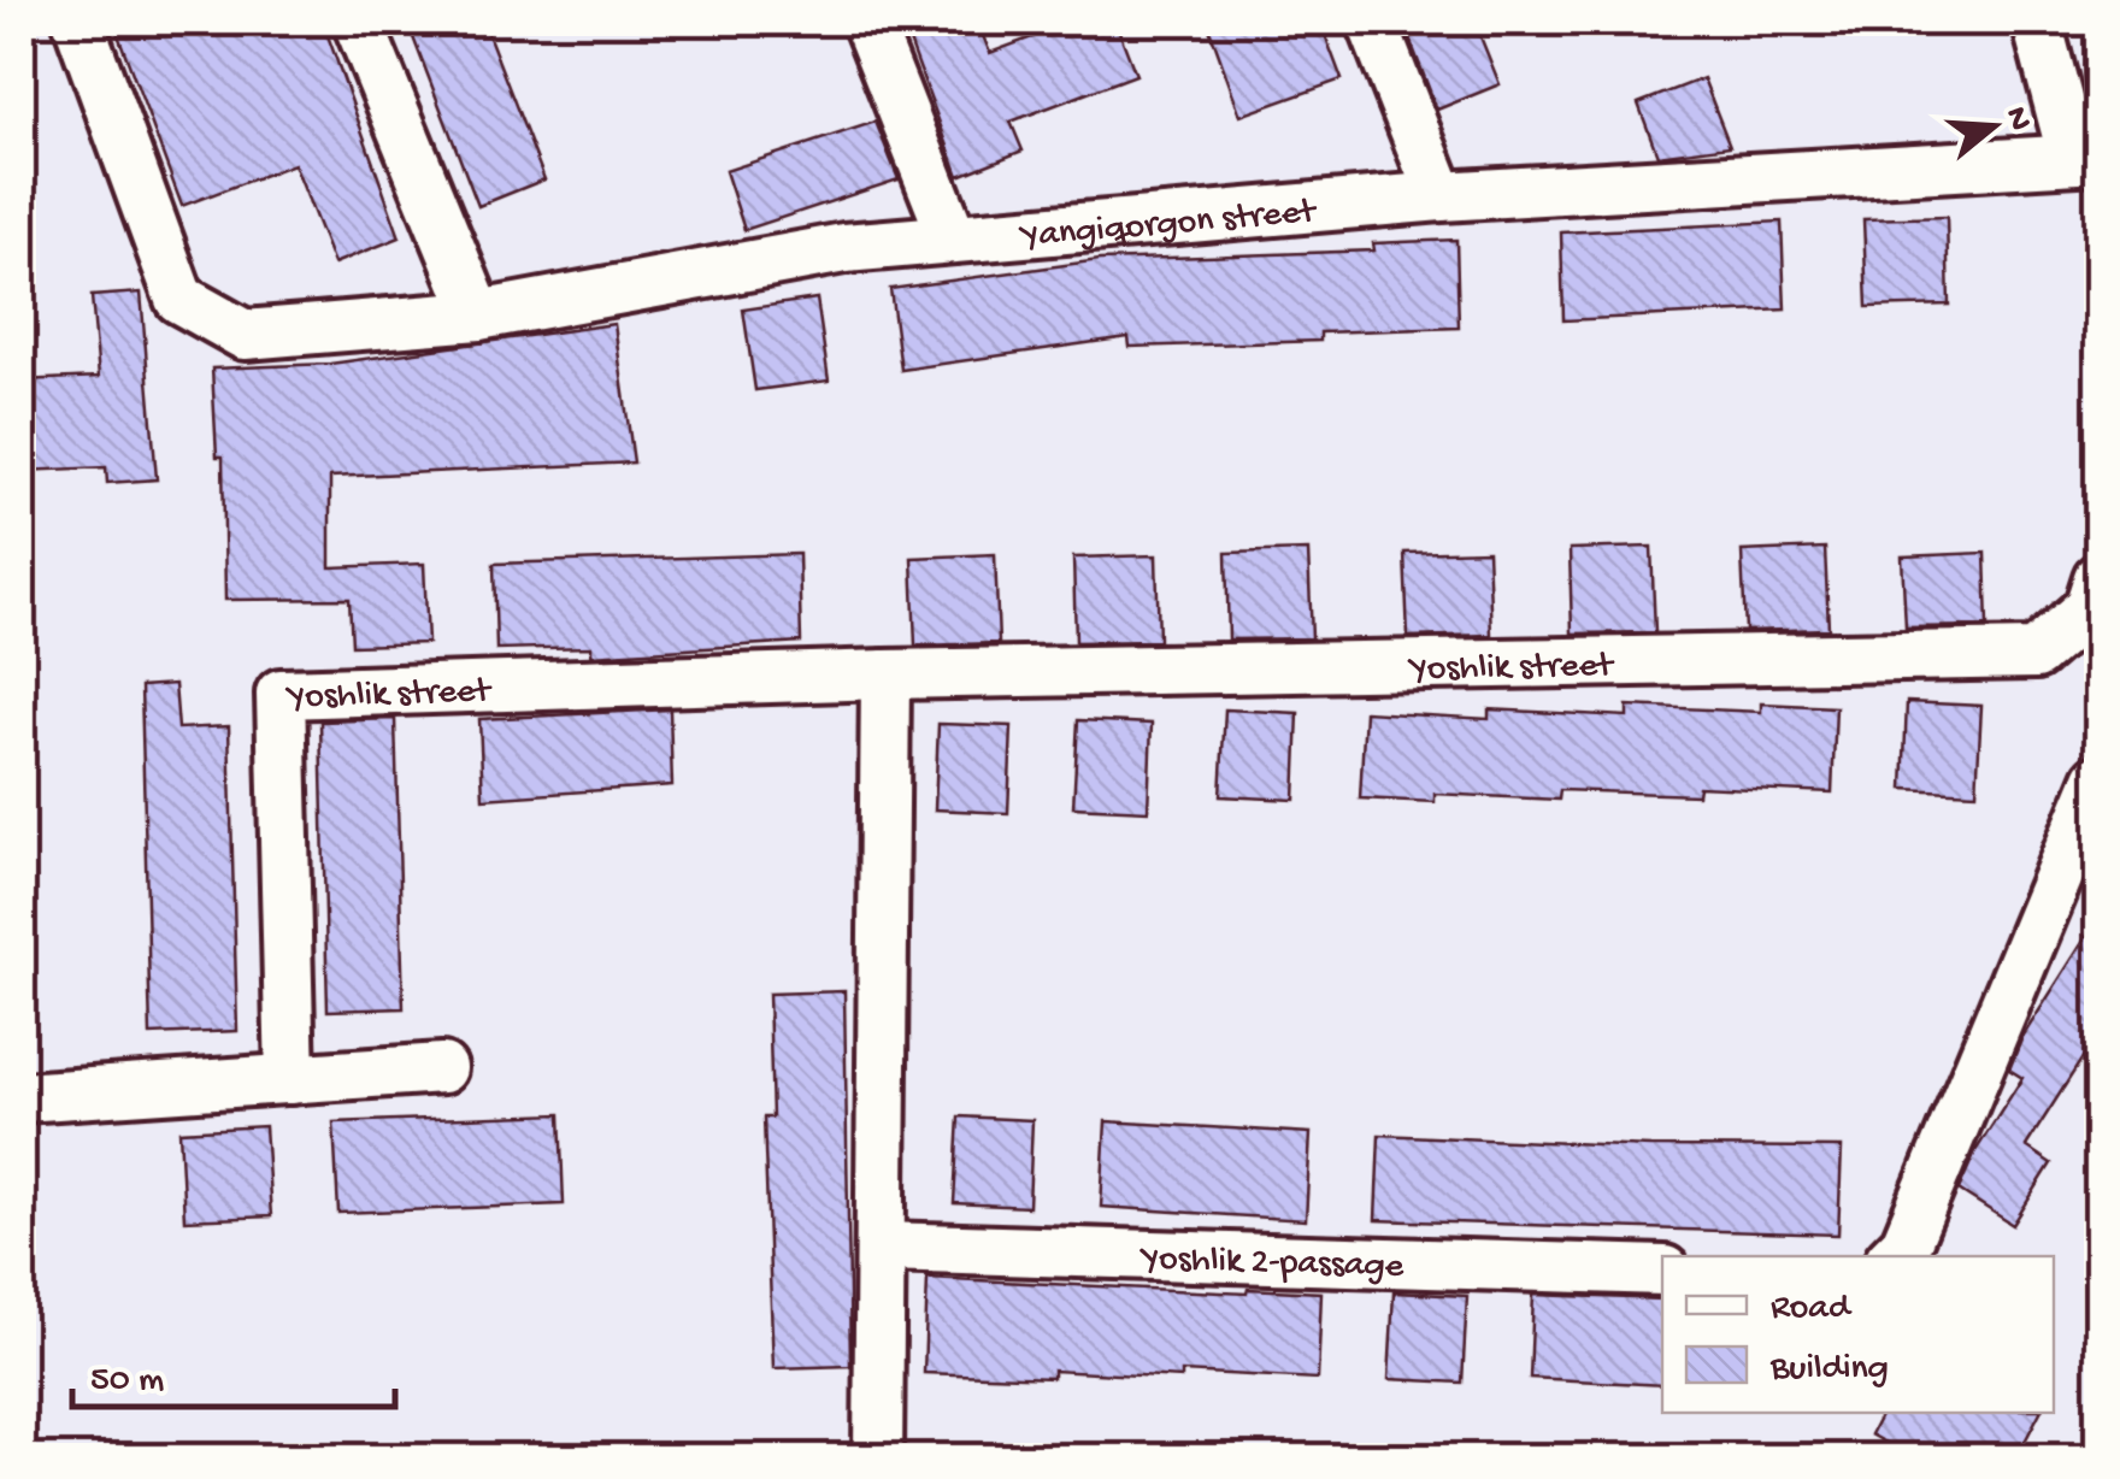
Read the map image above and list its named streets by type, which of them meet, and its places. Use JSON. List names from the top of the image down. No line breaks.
{"streets":{"street":["Yangiqorgon street","Yoshlik street","Yoshlik 2-passage"]},"legend":["Road","Building"],"scale_bar":"50 m","north":"right"}
